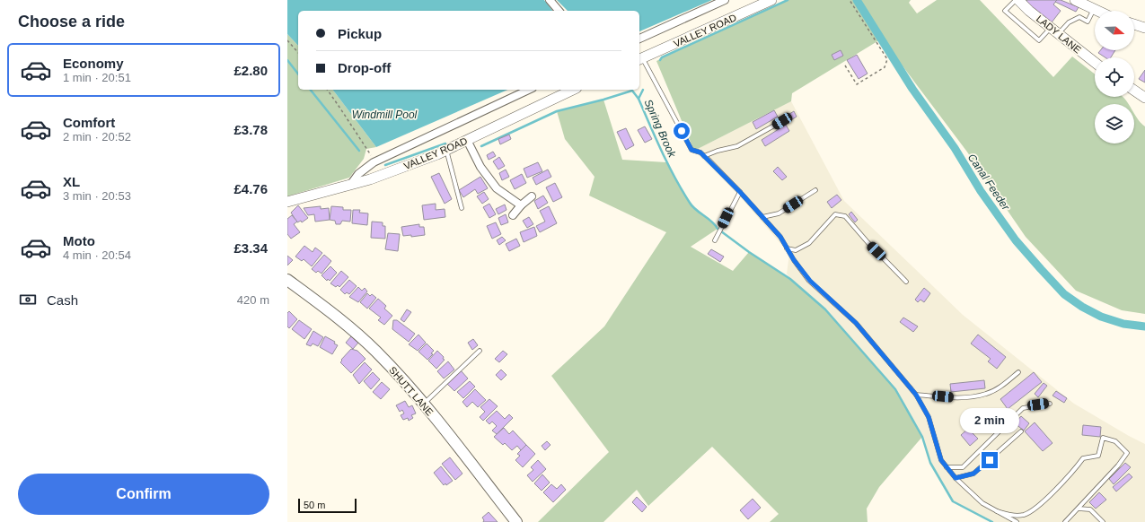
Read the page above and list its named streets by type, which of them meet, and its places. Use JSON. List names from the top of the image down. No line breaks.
{"streets":{"main road":["SHUTT LANE"],"street":["VALLEY ROAD","LADY LANE"]},"water":["Windmill Pool","Spring Brook","Canal Feeder"],"scale_bar":"50 m","north":"right","page":{"heading":"Choose a ride","banner":["Pickup","Drop-off"],"list":[{"name":"Economy","note":"1 min · 20:51","value":"£2.80"},{"name":"Comfort","note":"2 min · 20:52","value":"£3.78"},{"name":"XL","note":"3 min · 20:53","value":"£4.76"},{"name":"Moto","note":"4 min · 20:54","value":"£3.34"}],"pay":["Cash","420 m"],"bubble":"2 min","buttons":"Confirm","scale":"50 m"}}
